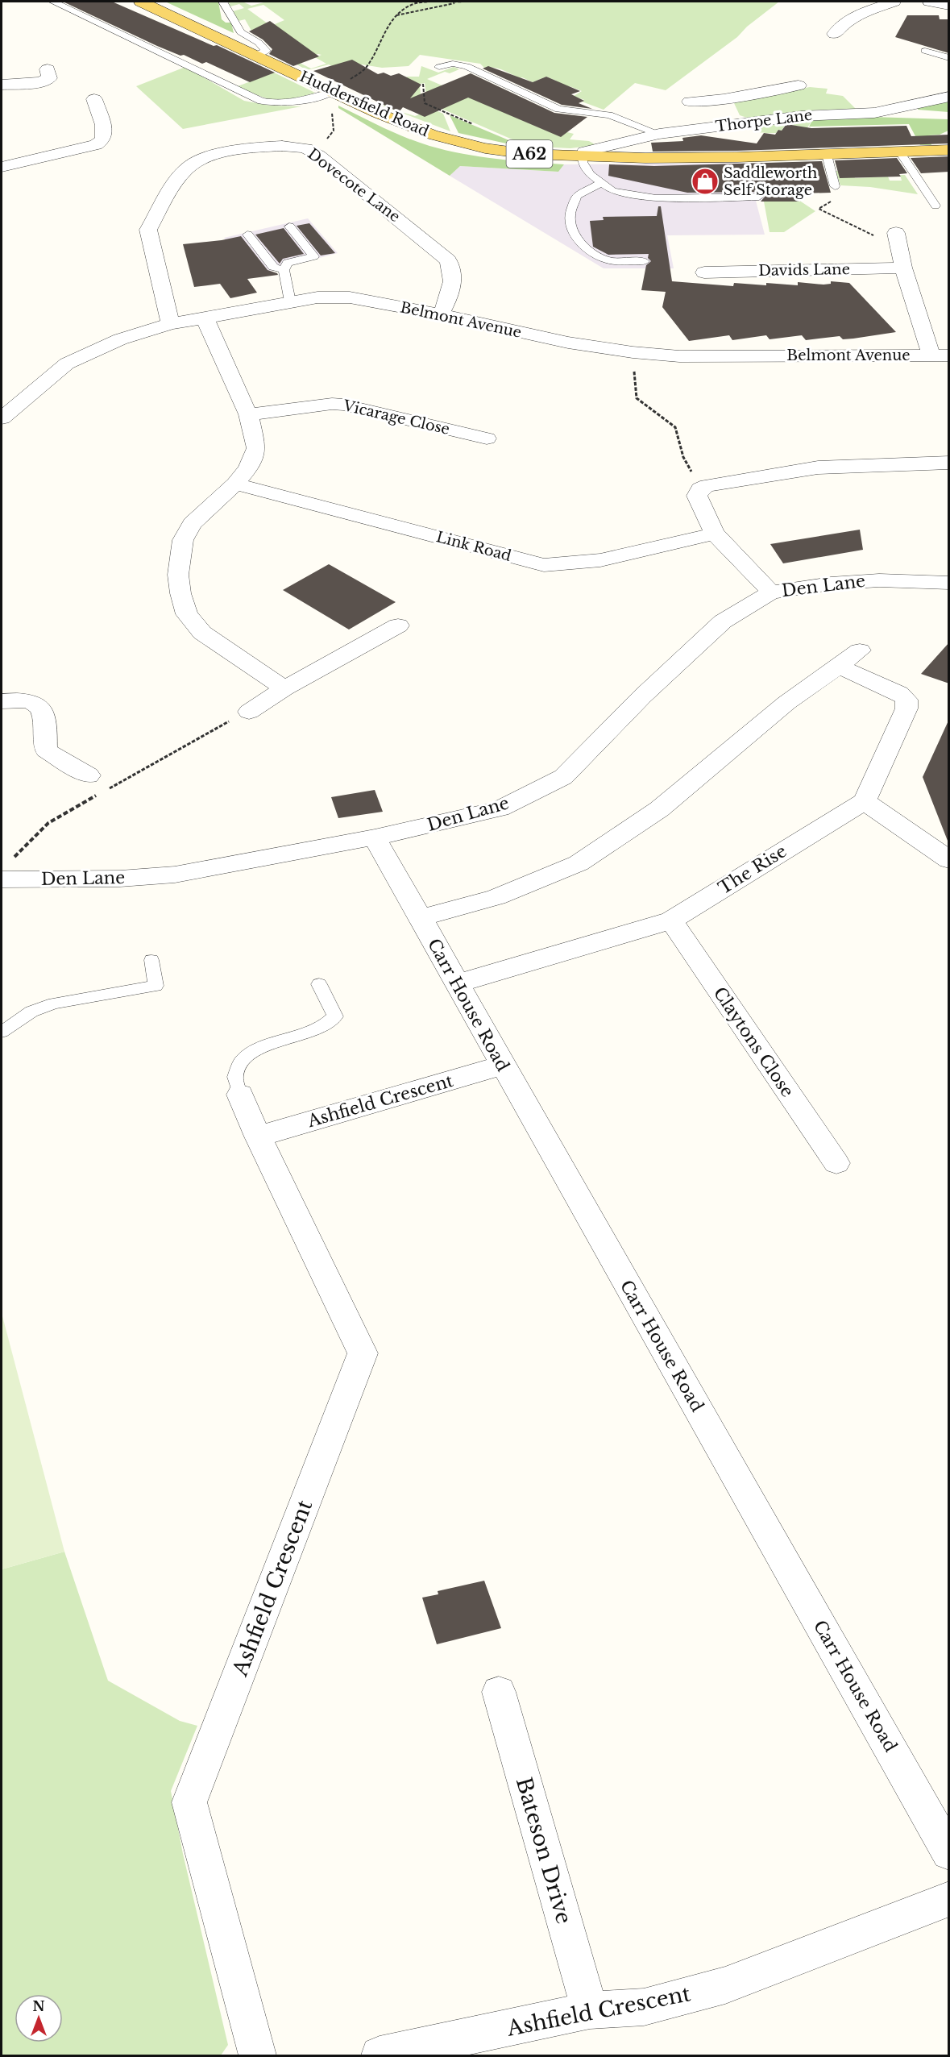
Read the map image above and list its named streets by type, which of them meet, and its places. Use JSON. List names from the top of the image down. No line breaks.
{"streets":{"main road":["Huddersfield Road","A62"],"street":["Thorpe Lane","Dovecote Lane","Davids Lane","Belmont Avenue","Vicarage Close","Link Road","Den Lane","The Rise","Carr House Road","Claytons Close","Ashfield Crescent","Bateson Drive"]},"crossings":[["Huddersfield Road","Thorpe Lane"],["Dovecote Lane","Belmont Avenue"],["Den Lane","Carr House Road"],["The Rise","Carr House Road"],["The Rise","Claytons Close"],["Carr House Road","Ashfield Crescent"],["Ashfield Crescent","Bateson Drive"]],"places":{"shop":["Saddleworth Self Storage"]},"north":"top"}
